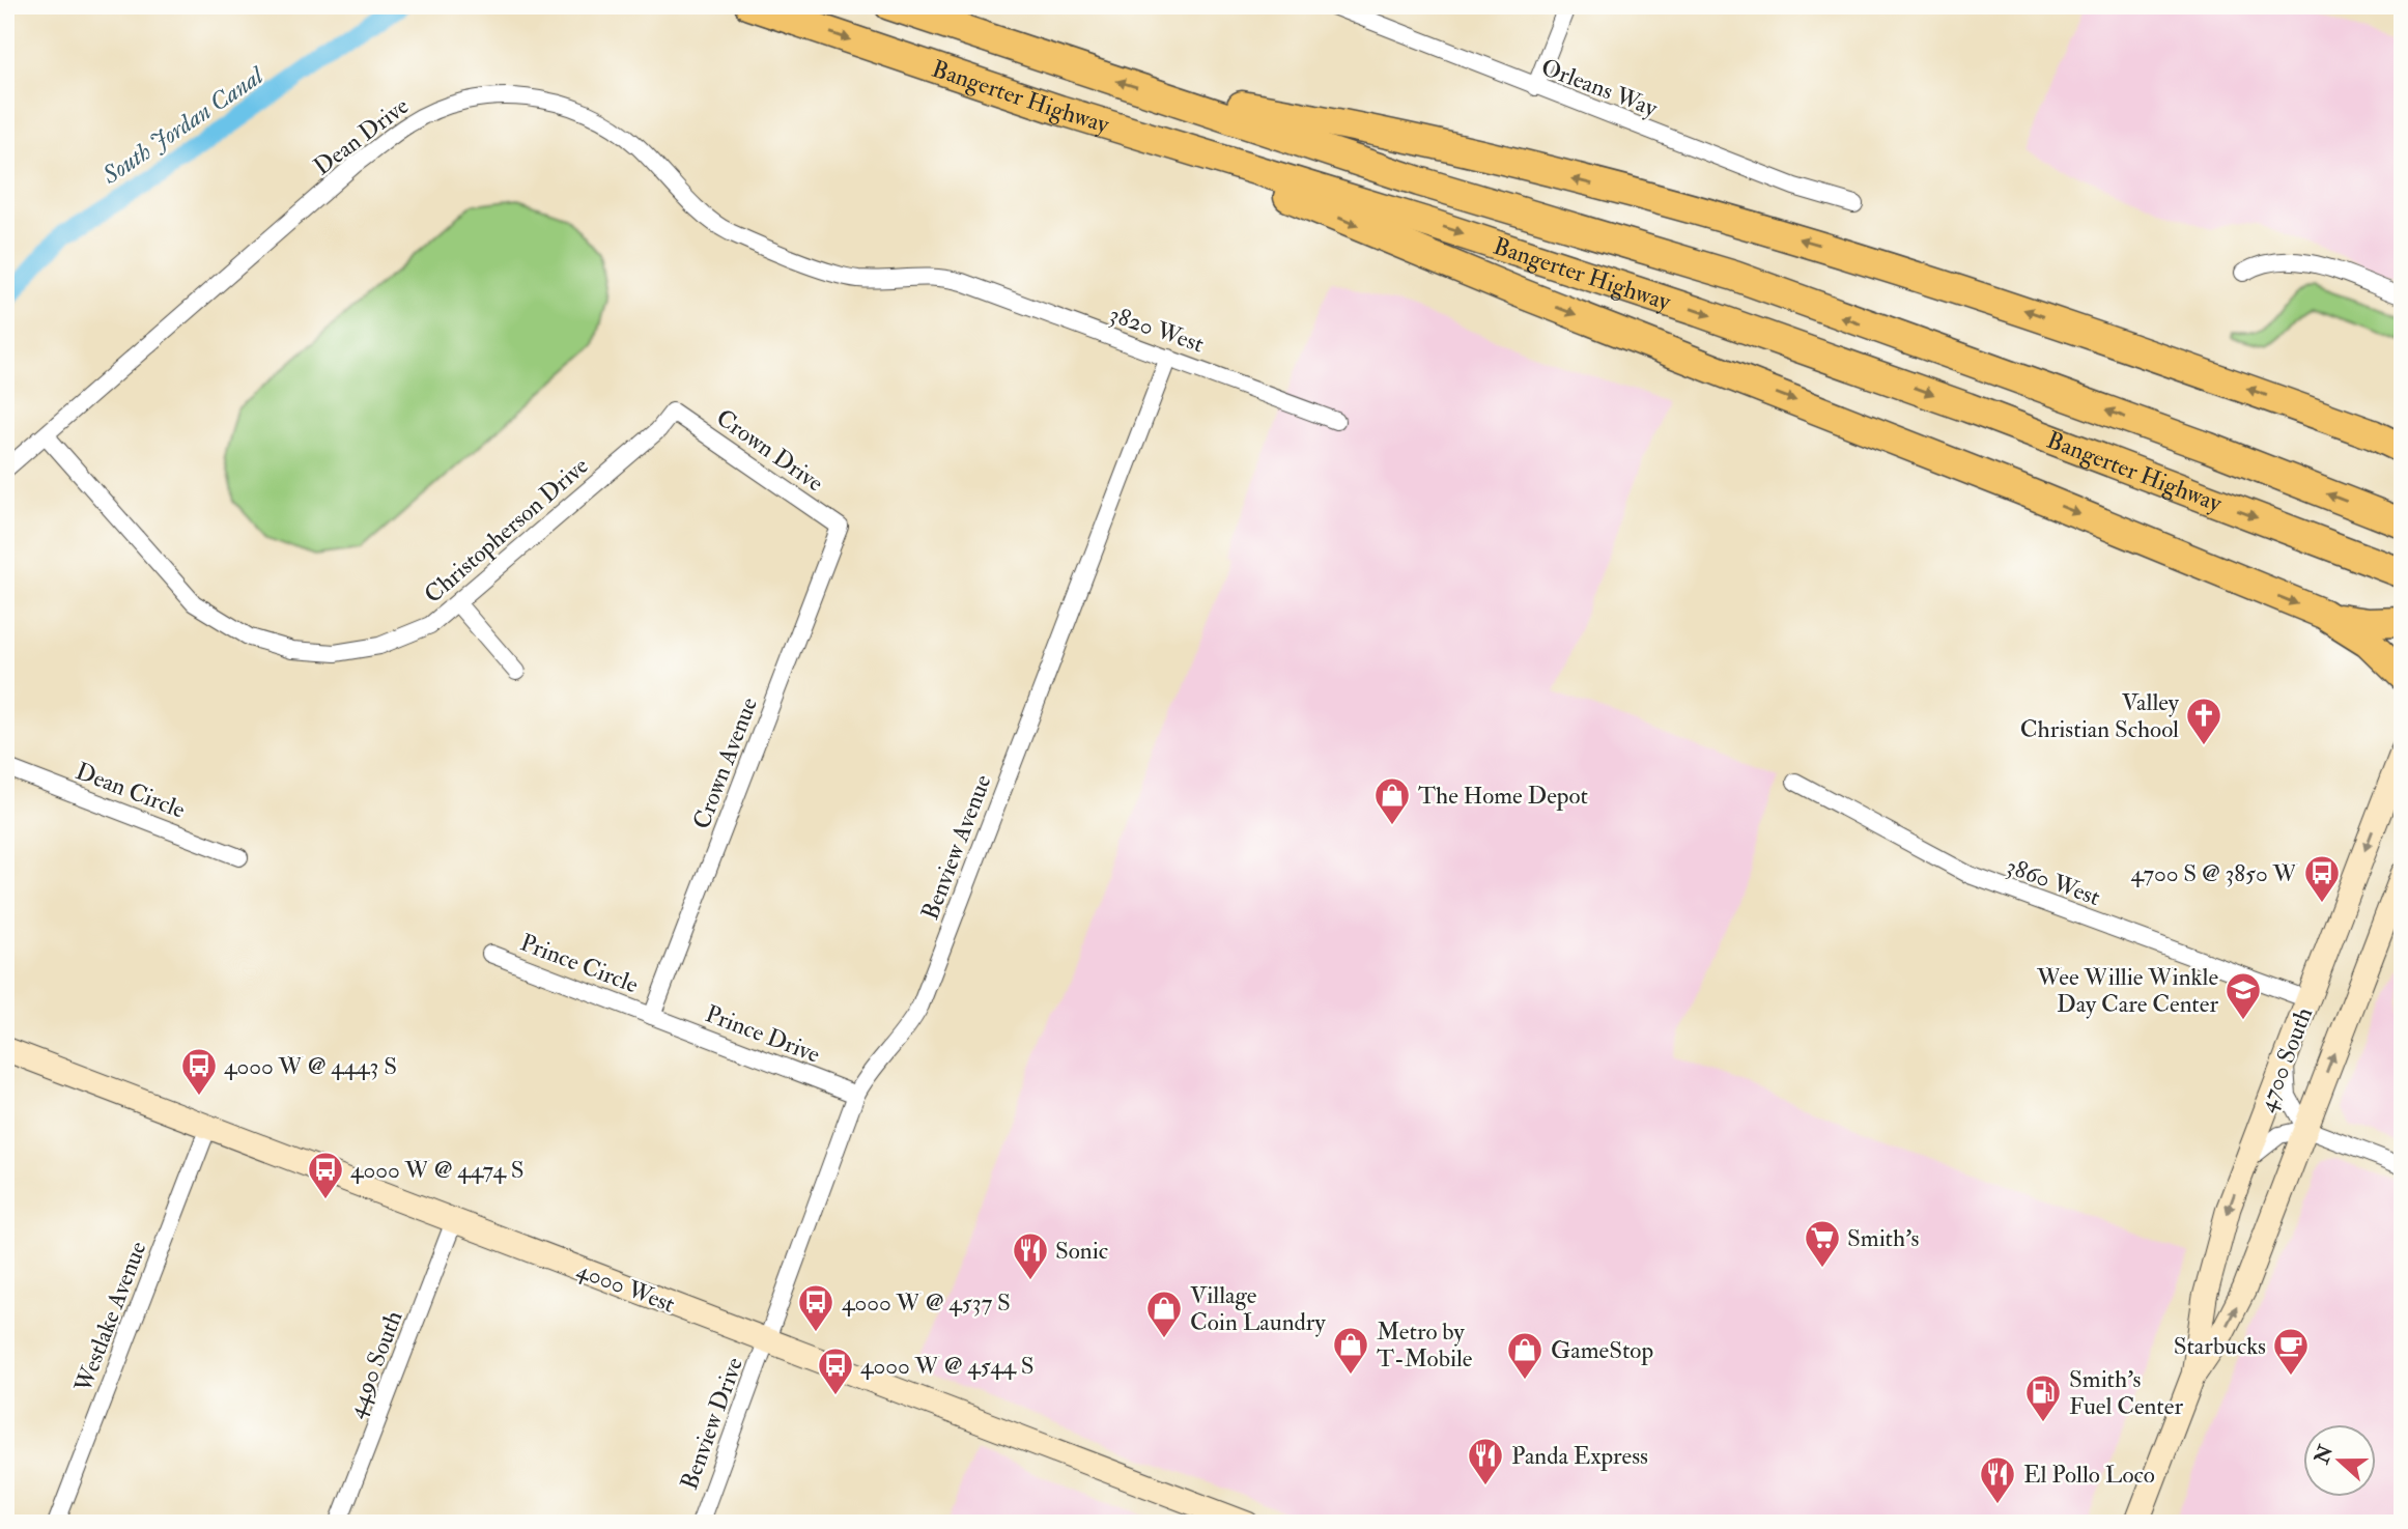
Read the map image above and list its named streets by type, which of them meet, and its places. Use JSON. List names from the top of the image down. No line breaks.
{"streets":{"highway":["Bangerter Highway"],"main road":["4700 South","4000 West"],"street":["Orleans Way","Dean Drive","3820 West","Crown Drive","Christopherson Drive","Crown Avenue","Dean Circle","Benview Avenue","3860 West","Prince Circle","Prince Drive","Westlake Avenue","4490 South","Benview Drive"]},"crossings":[["Dean Drive","3820 West"],["Dean Drive","Christopherson Drive"],["3820 West","Benview Avenue"],["Crown Drive","Christopherson Drive"],["Crown Drive","Crown Avenue"],["Crown Avenue","Prince Circle"],["Crown Avenue","Prince Drive"],["Benview Avenue","Prince Drive"],["Benview Avenue","4000 West"],["Benview Avenue","Benview Drive"],["3860 West","4700 South"],["Prince Circle","Prince Drive"],["4000 West","Westlake Avenue"],["4000 West","4490 South"],["4000 West","Benview Drive"]],"water":["South Jordan Canal"],"places":{"church":["Valley Christian School"],"shop":["The Home Depot","Village Coin Laundry","Metro by T-Mobile","GameStop"],"bus stop":["4700 S @ 3850 W","4000 W @ 4443 S","4000 W @ 4474 S","4000 W @ 4537 S","4000 W @ 4544 S"],"school or university":["Wee Willie Winkle Day Care Center"],"supermarket":["Smith's"],"restaurant":["Sonic","Panda Express","El Pollo Loco"],"cafe":["Starbucks"],"fuel station":["Smith's Fuel Center"]},"north":"left"}
